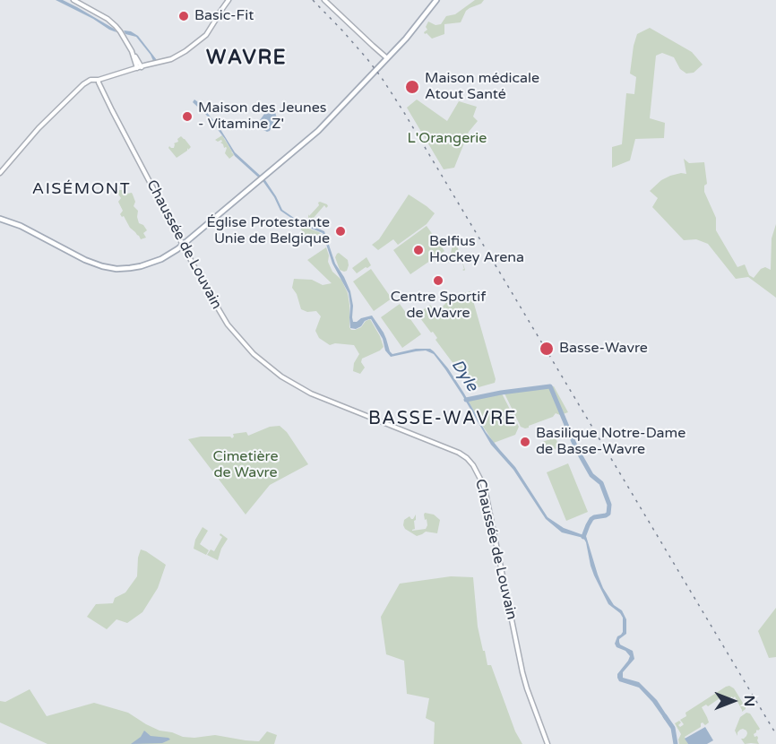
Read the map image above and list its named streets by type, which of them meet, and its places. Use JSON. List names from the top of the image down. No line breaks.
{"streets":{"main road":["Chaussée de Louvain"]},"districts":["WAVRE","AISÉMONT","BASSE-WAVRE"],"water":["Dyle"],"parks":["L'Orangerie","Cimetière de Wavre"],"places":["Basic-Fit","Maison médicale Atout Santé","Maison des Jeunes - Vitamine Z'","Église Protestante Unie de Belgique","Belfius Hockey Arena","Centre Sportif de Wavre","Basse-Wavre","Basilique Notre-Dame de Basse-Wavre"],"north":"right"}
